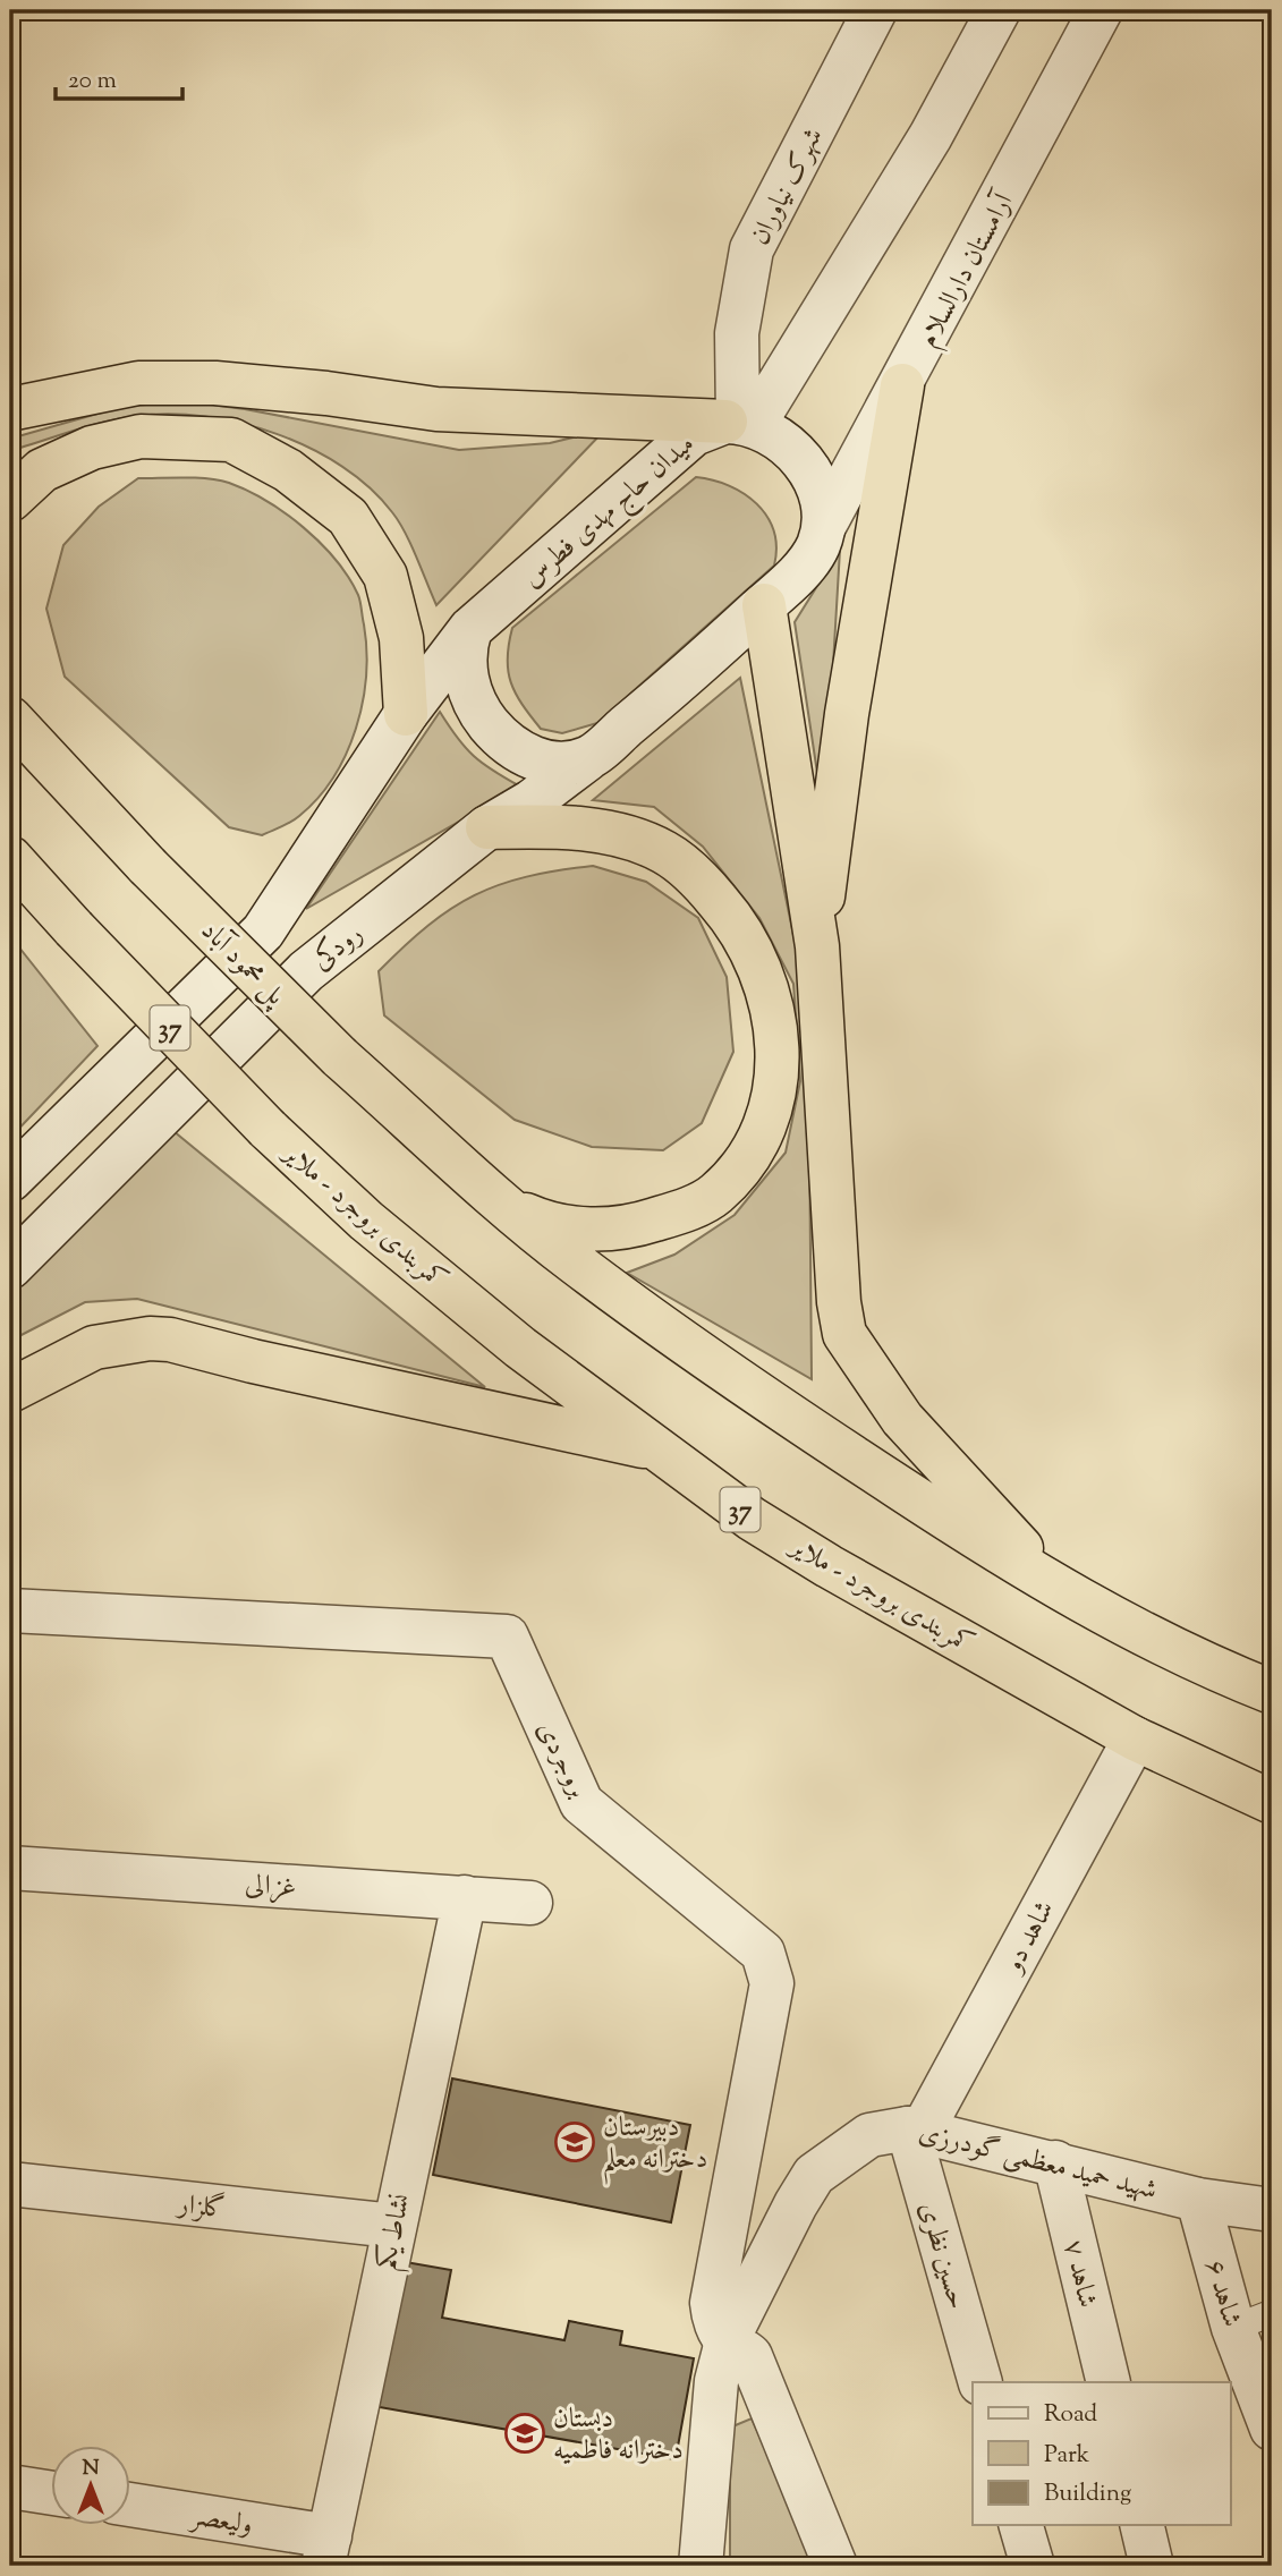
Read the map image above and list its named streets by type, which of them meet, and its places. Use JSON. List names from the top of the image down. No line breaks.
{"streets":{"highway":["پل محمود آباد","37","کمربندی بروجرد - ملایر"],"street":["شهرک نیاوران","آرامستان دارالسلام","میدان حاج مهدی فطرس","رودکی","بروجردی","غزالی","شاهد دو","شهید حمید معظمی گودرزی","گلزار","نشاط یکم","حسین نظری","شاهد ۷","شاهد ۶","ولیعصر"]},"crossings":[["شهرک نیاوران","میدان حاج مهدی فطرس"],["کمربندی بروجرد - ملایر","شاهد دو"],["بروجردی","شهید حمید معظمی گودرزی"],["غزالی","نشاط یکم"],["شاهد دو","شهید حمید معظمی گودرزی"],["شاهد دو","حسین نظری"],["شهید حمید معظمی گودرزی","حسین نظری"],["شهید حمید معظمی گودرزی","شاهد ۷"],["شهید حمید معظمی گودرزی","شاهد ۶"],["گلزار","نشاط یکم"],["نشاط یکم","ولیعصر"]],"places":{"school or university":["دبیرستان دخترانه معلم","دبستان دخترانه فاطمیه"]},"legend":["Road","Park","Building"],"scale_bar":"20 m","north":"top"}
